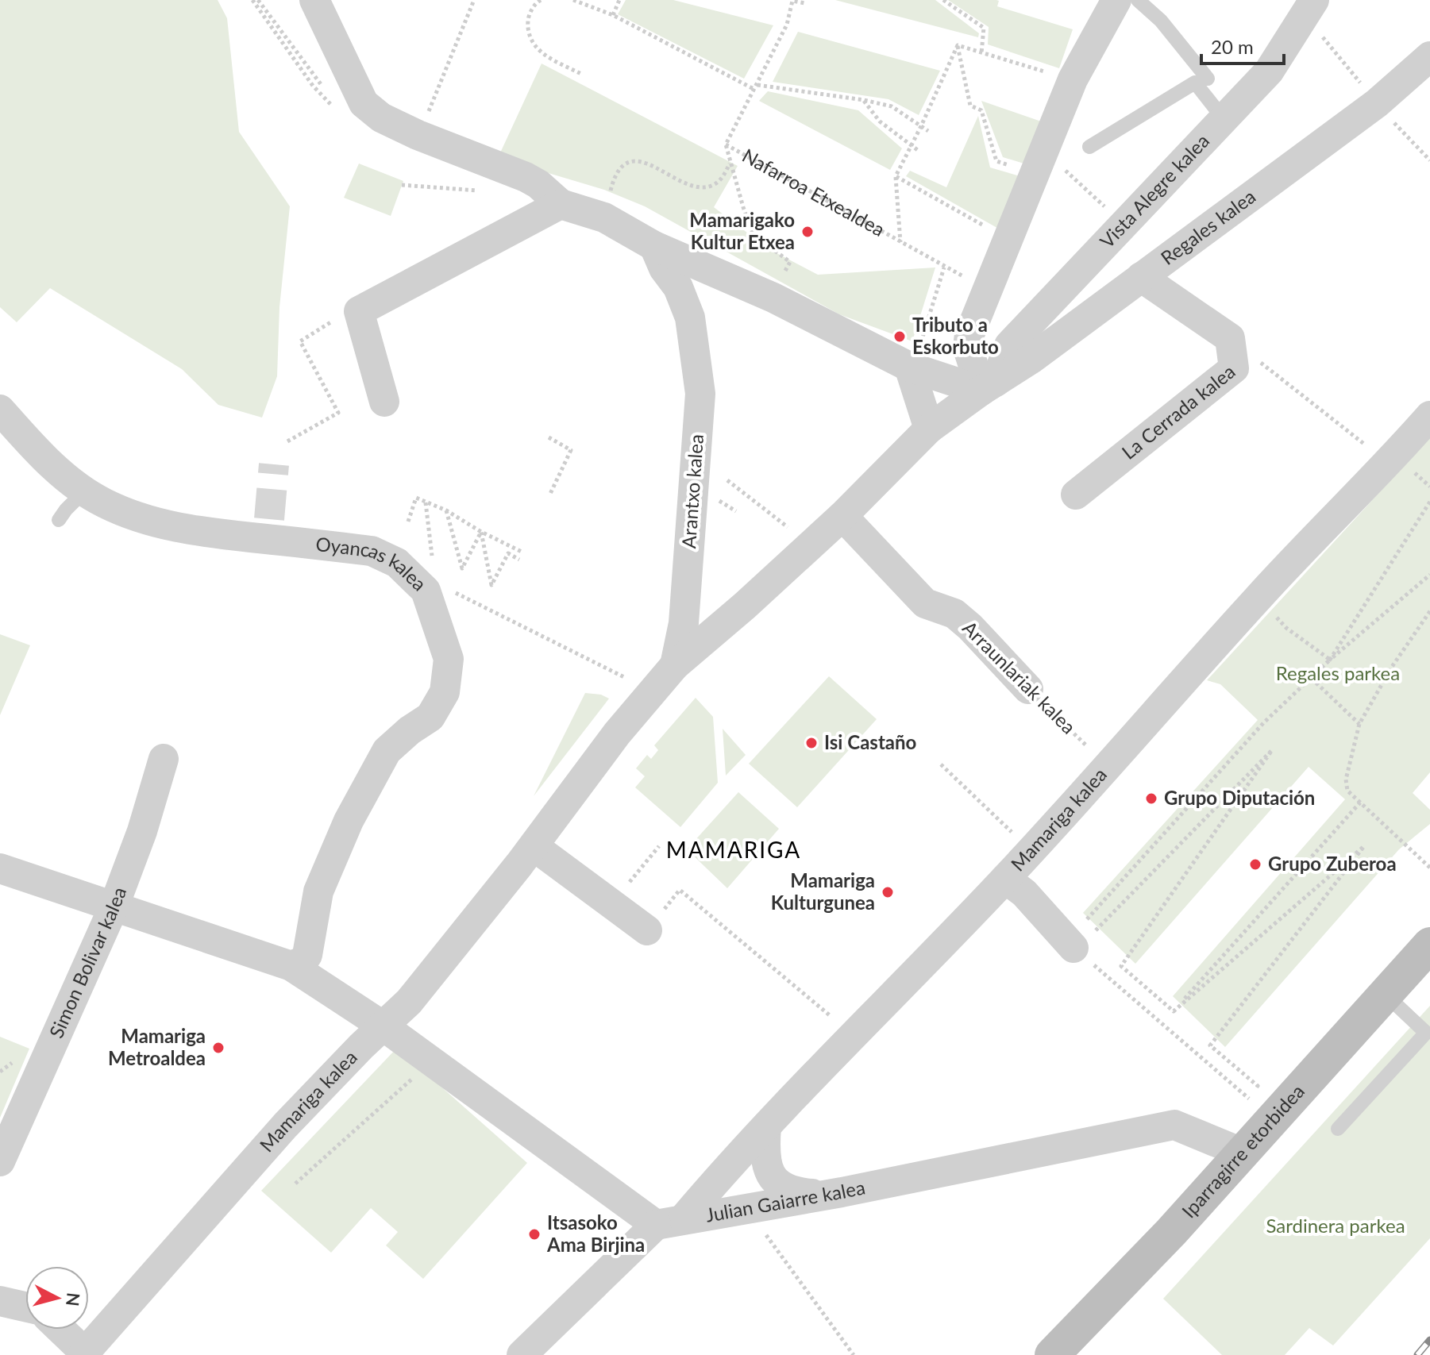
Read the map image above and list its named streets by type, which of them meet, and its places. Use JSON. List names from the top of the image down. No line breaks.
{"streets":{"street":["Vista Alegre kalea","Regales kalea","La Cerrada kalea","Arantxo kalea","Oyancas kalea","Arraunlariak kalea","Mamariga kalea","Simon Bolivar kalea","Iparragirre etorbidea","Julian Gaiarre kalea"],"path":["Nafarroa Etxealdea"]},"crossings":[["Vista Alegre kalea","Regales kalea"],["Vista Alegre kalea","Mamariga kalea"],["Regales kalea","La Cerrada kalea"],["Regales kalea","Mamariga kalea"],["Arantxo kalea","Mamariga kalea"],["Arraunlariak kalea","Mamariga kalea"],["Mamariga kalea","Julian Gaiarre kalea"],["Iparragirre etorbidea","Julian Gaiarre kalea"]],"districts":["MAMARIGA"],"parks":["Regales parkea","Sardinera parkea"],"places":["Mamarigako Kultur Etxea","Tributo a Eskorbuto","Isi Castaño","Grupo Diputación","Grupo Zuberoa","Mamariga Kulturgunea","Mamariga Metroaldea","Itsasoko Ama Birjina"],"scale_bar":"20 m","north":"right"}
